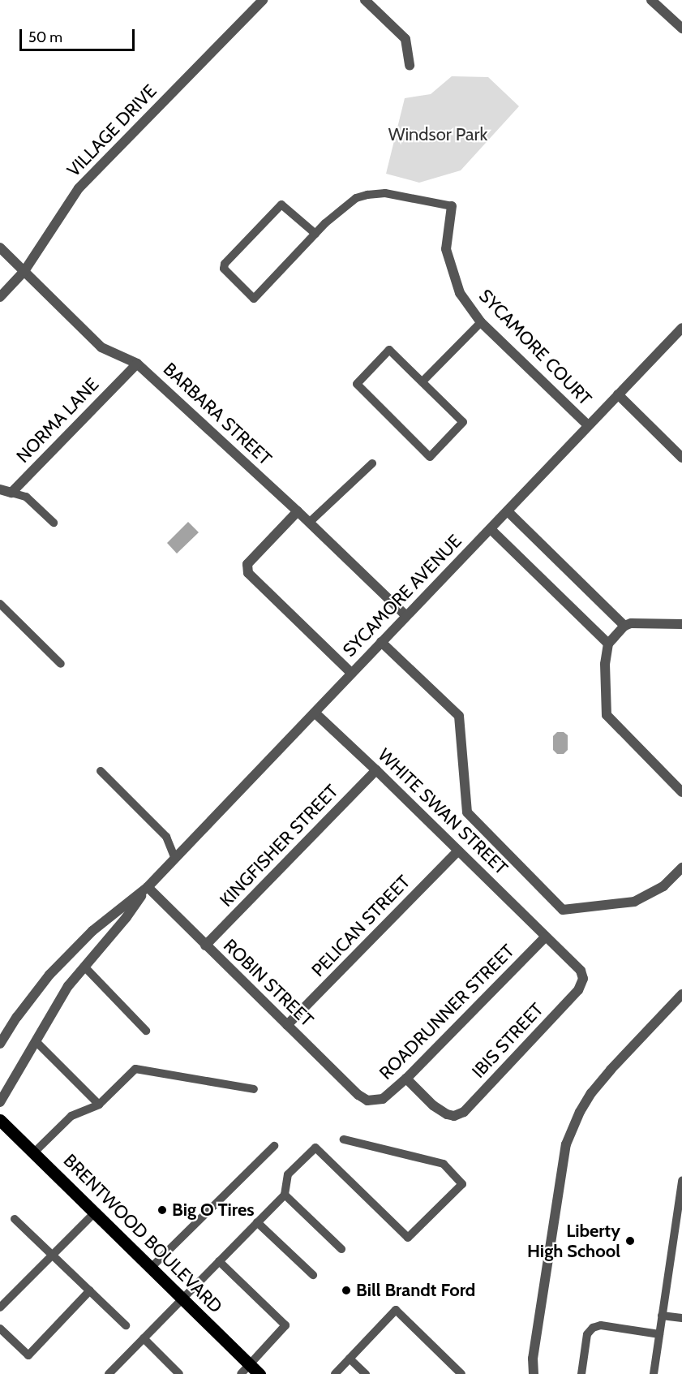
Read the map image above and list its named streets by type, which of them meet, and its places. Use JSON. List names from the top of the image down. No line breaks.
{"streets":{"main road":["BRENTWOOD BOULEVARD"],"street":["VILLAGE DRIVE","SYCAMORE COURT","BARBARA STREET","NORMA LANE","SYCAMORE AVENUE","WHITE SWAN STREET","KINGFISHER STREET","PELICAN STREET","ROBIN STREET","ROADRUNNER STREET","IBIS STREET"]},"crossings":[["VILLAGE DRIVE","BARBARA STREET"],["SYCAMORE COURT","SYCAMORE AVENUE"],["BARBARA STREET","NORMA LANE"],["BARBARA STREET","SYCAMORE AVENUE"],["SYCAMORE AVENUE","WHITE SWAN STREET"],["SYCAMORE AVENUE","ROBIN STREET"],["WHITE SWAN STREET","KINGFISHER STREET"],["WHITE SWAN STREET","PELICAN STREET"],["WHITE SWAN STREET","ROADRUNNER STREET"],["WHITE SWAN STREET","IBIS STREET"],["KINGFISHER STREET","ROBIN STREET"],["PELICAN STREET","ROBIN STREET"],["ROBIN STREET","ROADRUNNER STREET"],["ROADRUNNER STREET","IBIS STREET"]],"parks":["Windsor Park"],"places":["Big O Tires","Liberty High School","Bill Brandt Ford"],"scale_bar":"50 m"}
